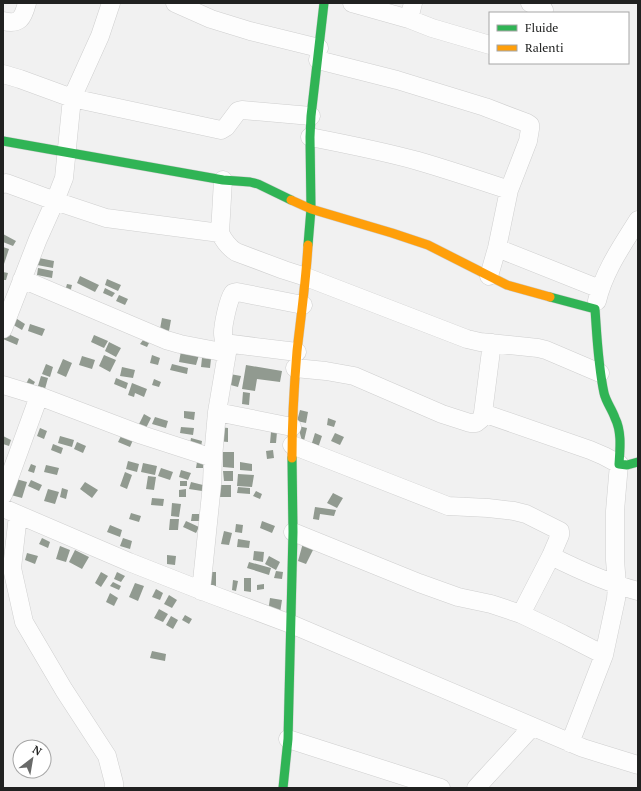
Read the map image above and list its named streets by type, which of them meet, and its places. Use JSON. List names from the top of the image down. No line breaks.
{"legend":["Fluide","Ralenti"],"north":"top right"}
